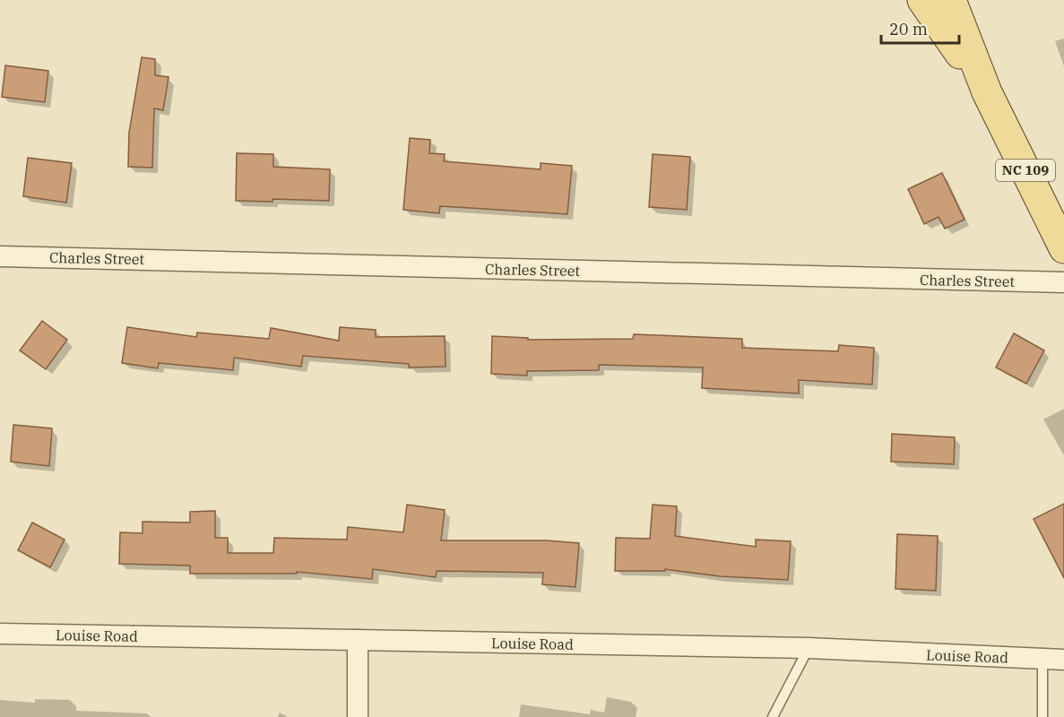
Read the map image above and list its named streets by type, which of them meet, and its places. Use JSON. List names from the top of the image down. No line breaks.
{"streets":{"main road":["NC 109"],"street":["Charles Street","Louise Road"]},"scale_bar":"20 m"}
